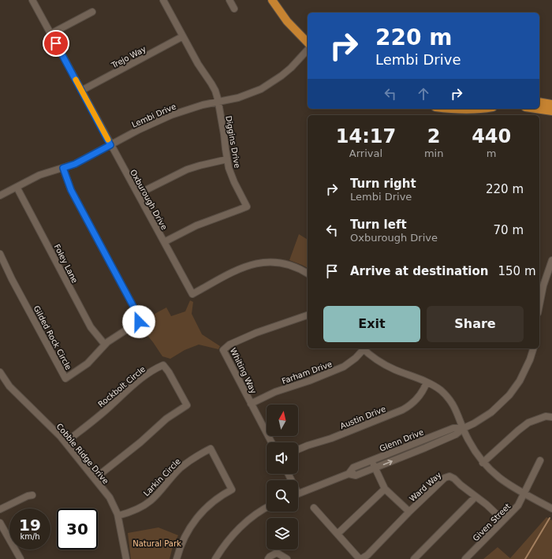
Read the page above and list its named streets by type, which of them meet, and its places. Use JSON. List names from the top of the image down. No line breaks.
{"streets":{"street":["Trejo Way","Lembi Drive","Diggins Drive","Oxburough Drive","Foley Lane","Gilded Rock Circle","Whiting Way","Farham Drive","Rockbolt Circle","Austin Drive","Glenn Drive","Cobble Ridge Drive","Larkin Circle","Ward Way","Given Street"]},"crossings":[["Trejo Way","Diggins Drive"],["Trejo Way","Oxburough Drive"],["Lembi Drive","Diggins Drive"],["Lembi Drive","Oxburough Drive"],["Lembi Drive","Foley Lane"],["Lembi Drive","Gilded Rock Circle"],["Diggins Drive","Oxburough Drive"],["Foley Lane","Gilded Rock Circle"],["Whiting Way","Farham Drive"],["Rockbolt Circle","Cobble Ridge Drive"],["Cobble Ridge Drive","Larkin Circle"],["Ward Way","Given Street"]],"parks":["Natural Park"],"north":"top","page":{"turn":["220 m","Lembi Drive"],"eta":["14:17","Arrival","2","min","440","m"],"list":[{"name":"Turn right","note":"Lembi Drive","value":"220 m"},{"name":"Turn left","note":"Oxburough Drive","value":"70 m"},{"name":"Arrive at destination","value":"150 m"}],"buttons":["Exit","Share"],"speed":"19 km/h","limit":"30"}}
